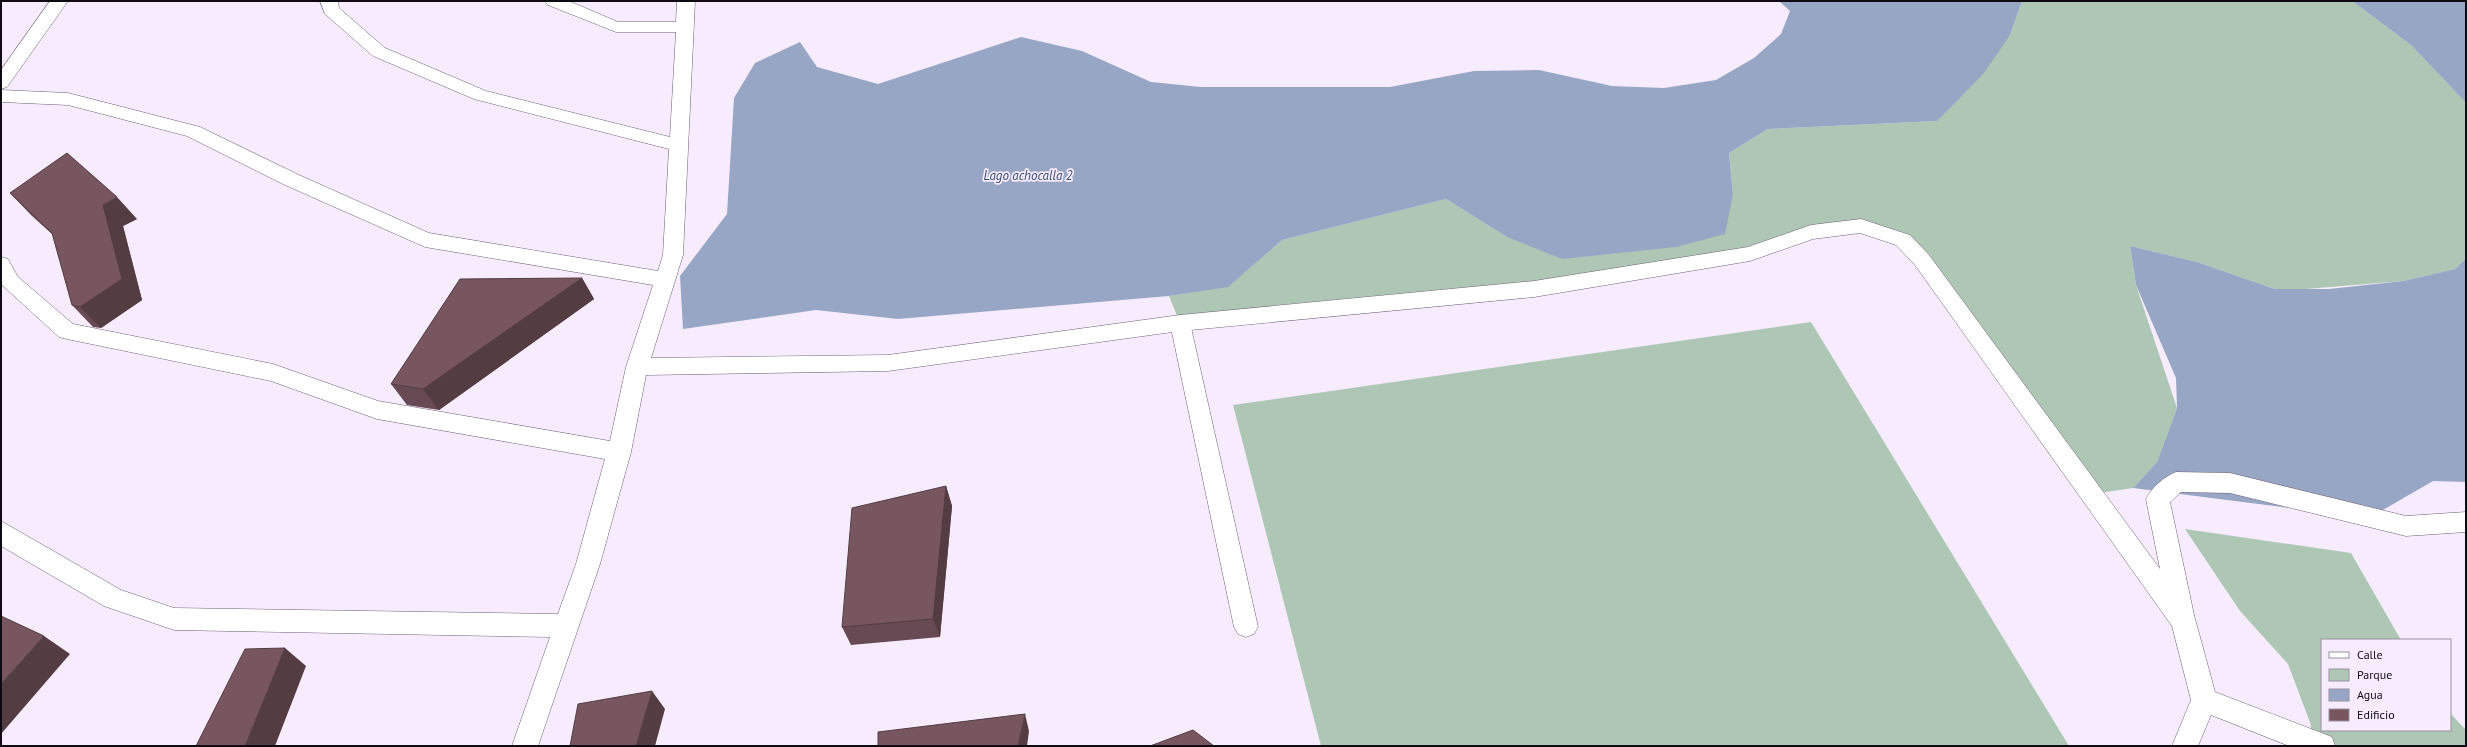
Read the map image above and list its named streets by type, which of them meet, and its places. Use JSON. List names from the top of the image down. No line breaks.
{"water":["Lago achocalla 2"],"legend":["Calle","Parque","Agua","Edificio"]}
